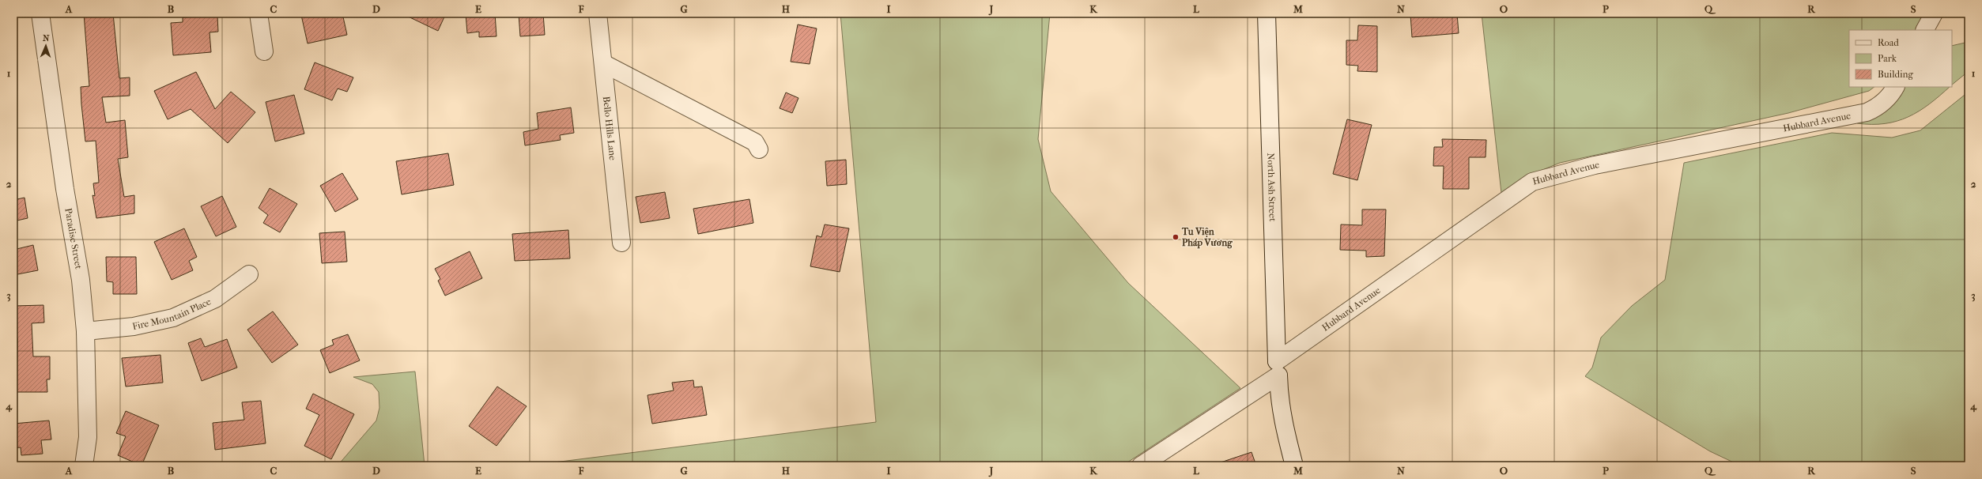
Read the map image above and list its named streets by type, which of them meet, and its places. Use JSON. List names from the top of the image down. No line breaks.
{"streets":{"street":["Hubbard Avenue","Bello Hills Lane","North Ash Street","Paradise Street","Fire Mountain Place"]},"crossings":[["Hubbard Avenue","North Ash Street"],["Paradise Street","Fire Mountain Place"]],"places":["Tu Viện Pháp Vương"],"legend":["Road","Park","Building"],"north":"top","grid":{"columns":["A","B","C","D","E","F","G","H","I","J","K","L","M","N","O","P","Q","R","S"],"rows":["1","2","3","4"]}}
